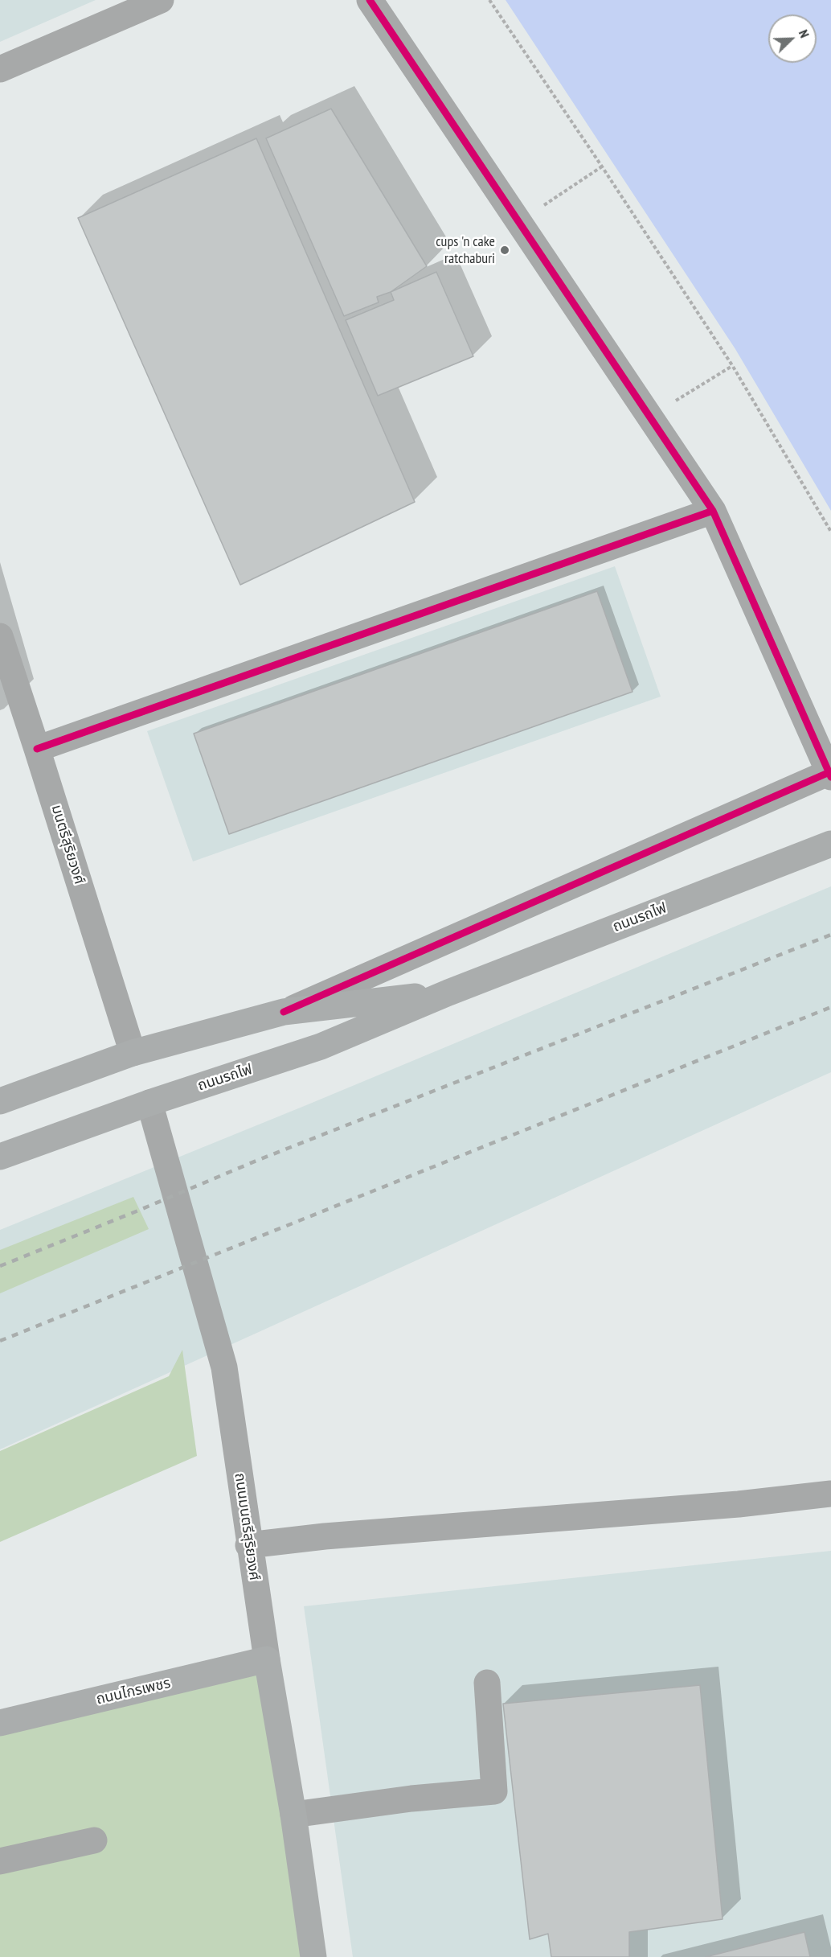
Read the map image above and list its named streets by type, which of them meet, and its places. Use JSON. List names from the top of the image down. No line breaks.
{"streets":{"main road":["ถนนรถไฟ","ถนนมนตรีสุริยวงศ์","ถนนไกรเพชร"],"street":["มนตรีสุริยวงศ์"]},"crossings":[["มนตรีสุริยวงศ์","ถนนรถไฟ"],["ถนนรถไฟ","ถนนมนตรีสุริยวงศ์"],["ถนนมนตรีสุริยวงศ์","ถนนไกรเพชร"]],"places":["cups 'n cake ratchaburi"],"north":"top right"}
